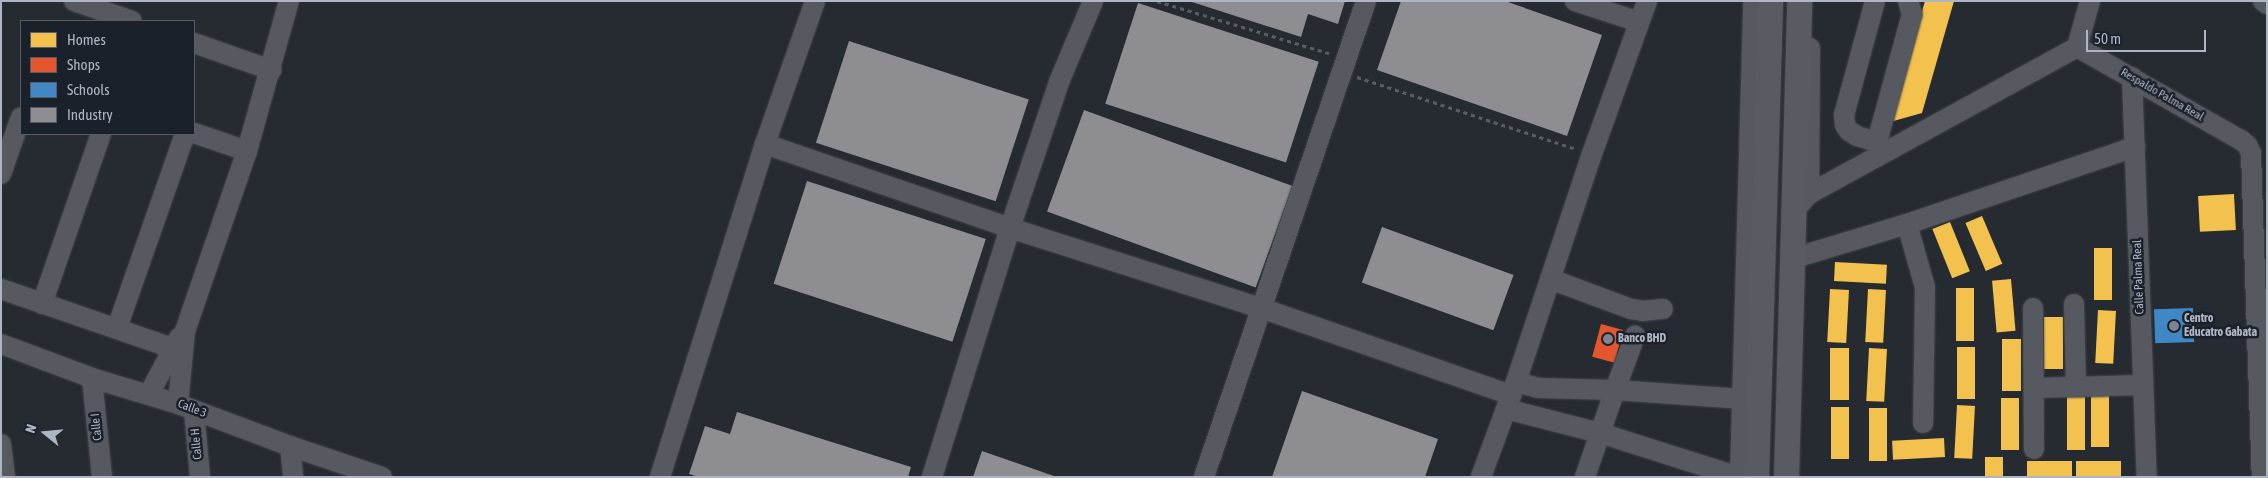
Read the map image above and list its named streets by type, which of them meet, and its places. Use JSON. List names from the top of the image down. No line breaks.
{"streets":{"street":["Respaldo Palma Real","Calle Palma Real","Calle 3","Calle I","Calle H"]},"crossings":[["Respaldo Palma Real","Calle Palma Real"],["Calle 3","Calle I"],["Calle 3","Calle H"]],"places":["Centro Educatro Gabata","Banco BHD"],"legend":["Homes","Shops","Schools","Industry"],"scale_bar":"50 m","north":"left"}
